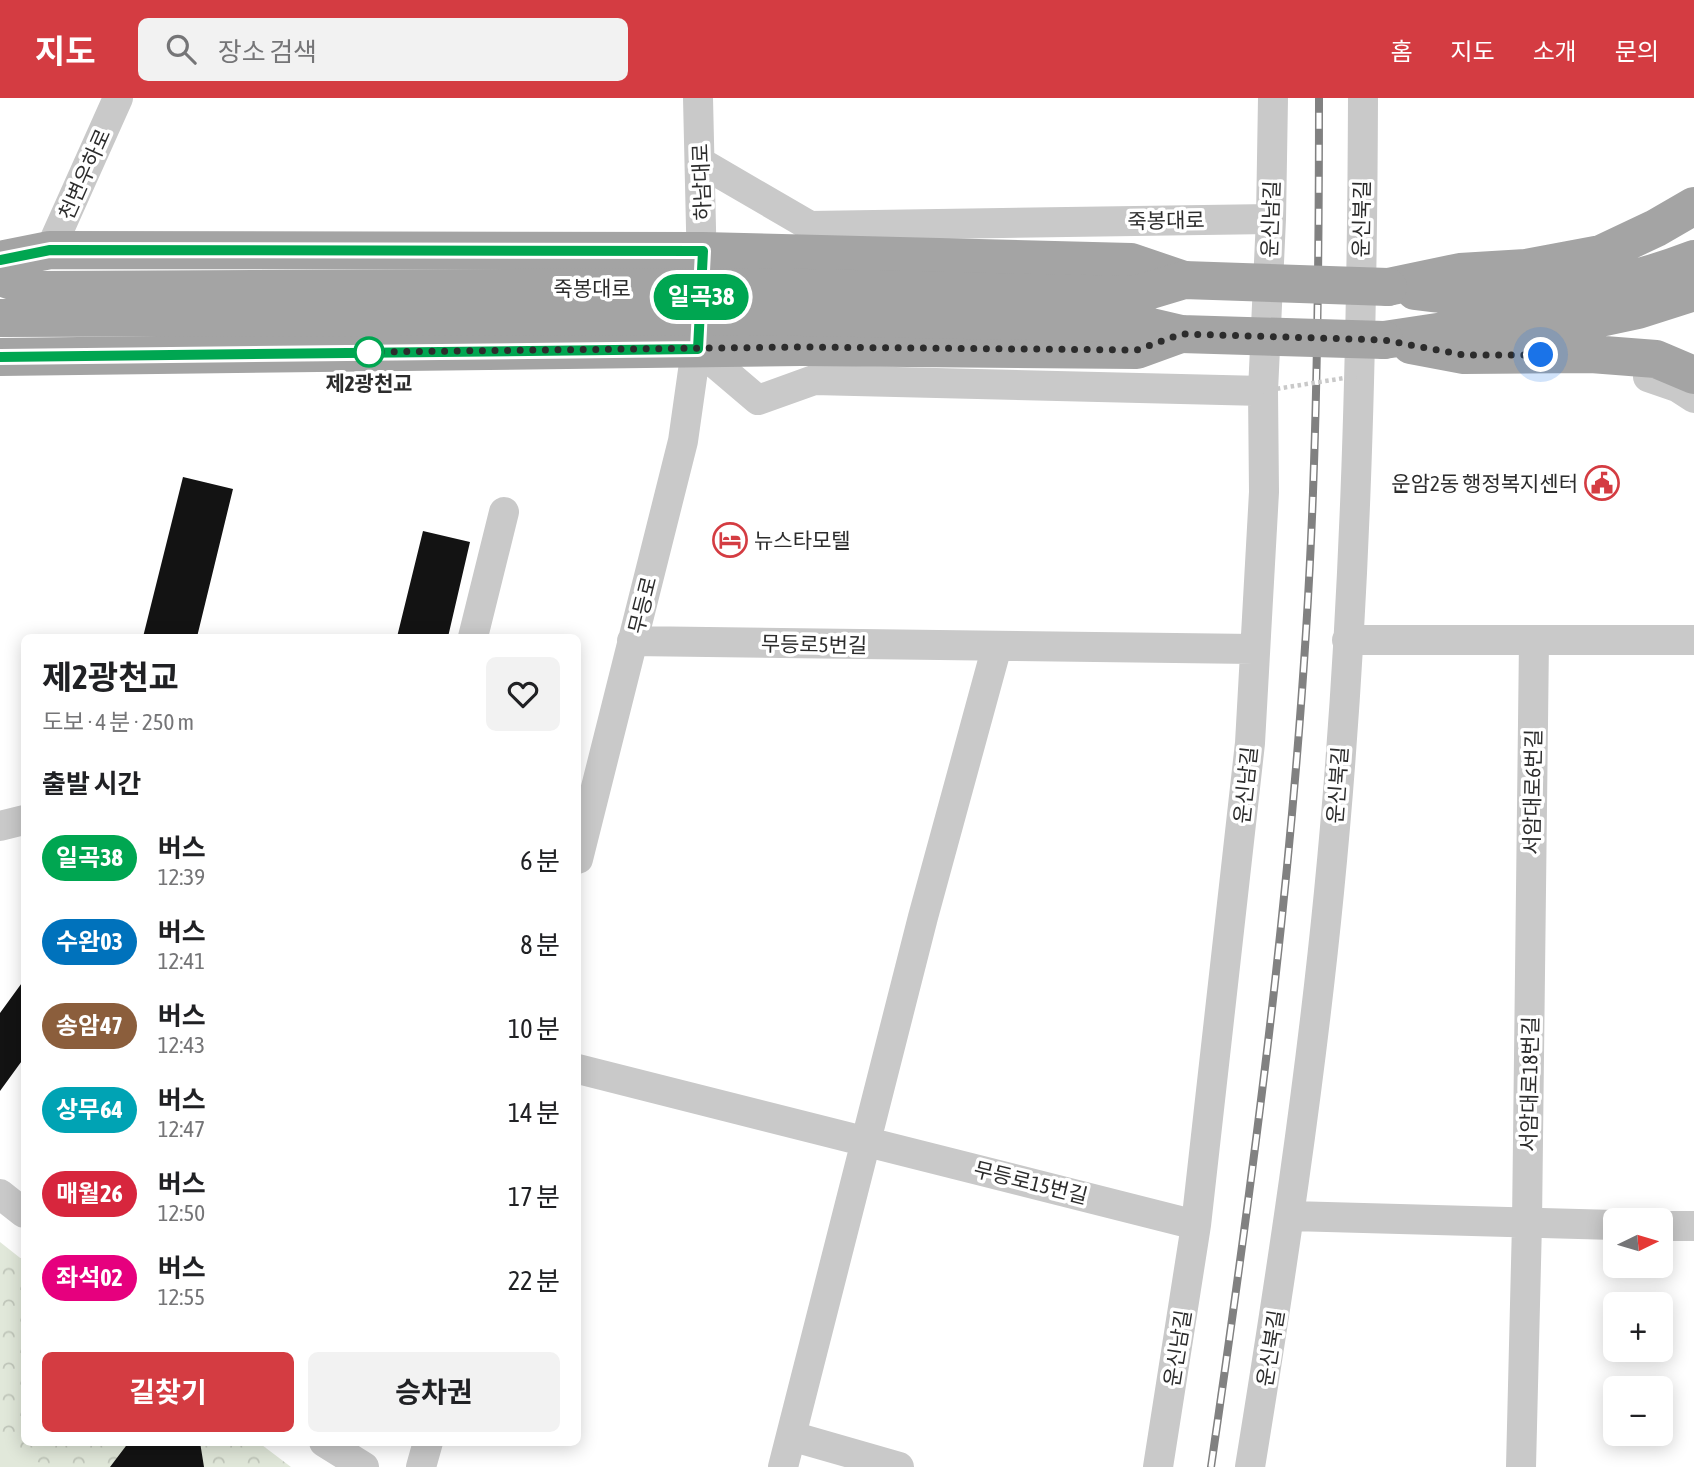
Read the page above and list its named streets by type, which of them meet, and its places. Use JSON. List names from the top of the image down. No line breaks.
{"streets":{"main road":["죽봉대로"],"street":["천변우하로","하남대로","운신남길","운신북길","무등로","무등로5번길","서암대로6번길","서암대로18번길","무등로15번길"]},"crossings":[["하남대로","죽봉대로"],["하남대로","무등로"],["운신남길","죽봉대로"],["운신남길","무등로5번길"],["운신남길","무등로15번길"],["무등로","무등로5번길"],["서암대로6번길","서암대로18번길"]],"places":{"other":["제2광천교"],"public building":["운암2동 행정복지센터"],"hotel":["뉴스타모텔"]},"lines":["bus line 일곡38"],"north":"right","page":{"header":"지도","search":"장소 검색","nav":["홈","지도","소개","문의"],"on_map":"일곡38","heading":[["제2광천교","도보 · 4 분 · 250 m"],"출발 시간"],"list":[{"mark":"일곡38","name":"버스","note":"12:39","value":"6 분"},{"mark":"수완03","name":"버스","note":"12:41","value":"8 분"},{"mark":"송암47","name":"버스","note":"12:43","value":"10 분"},{"mark":"상무64","name":"버스","note":"12:47","value":"14 분"},{"mark":"매월26","name":"버스","note":"12:50","value":"17 분"},{"mark":"좌석02","name":"버스","note":"12:55","value":"22 분"}],"map_buttons":["+","−"],"buttons":["길찾기","승차권"]}}
